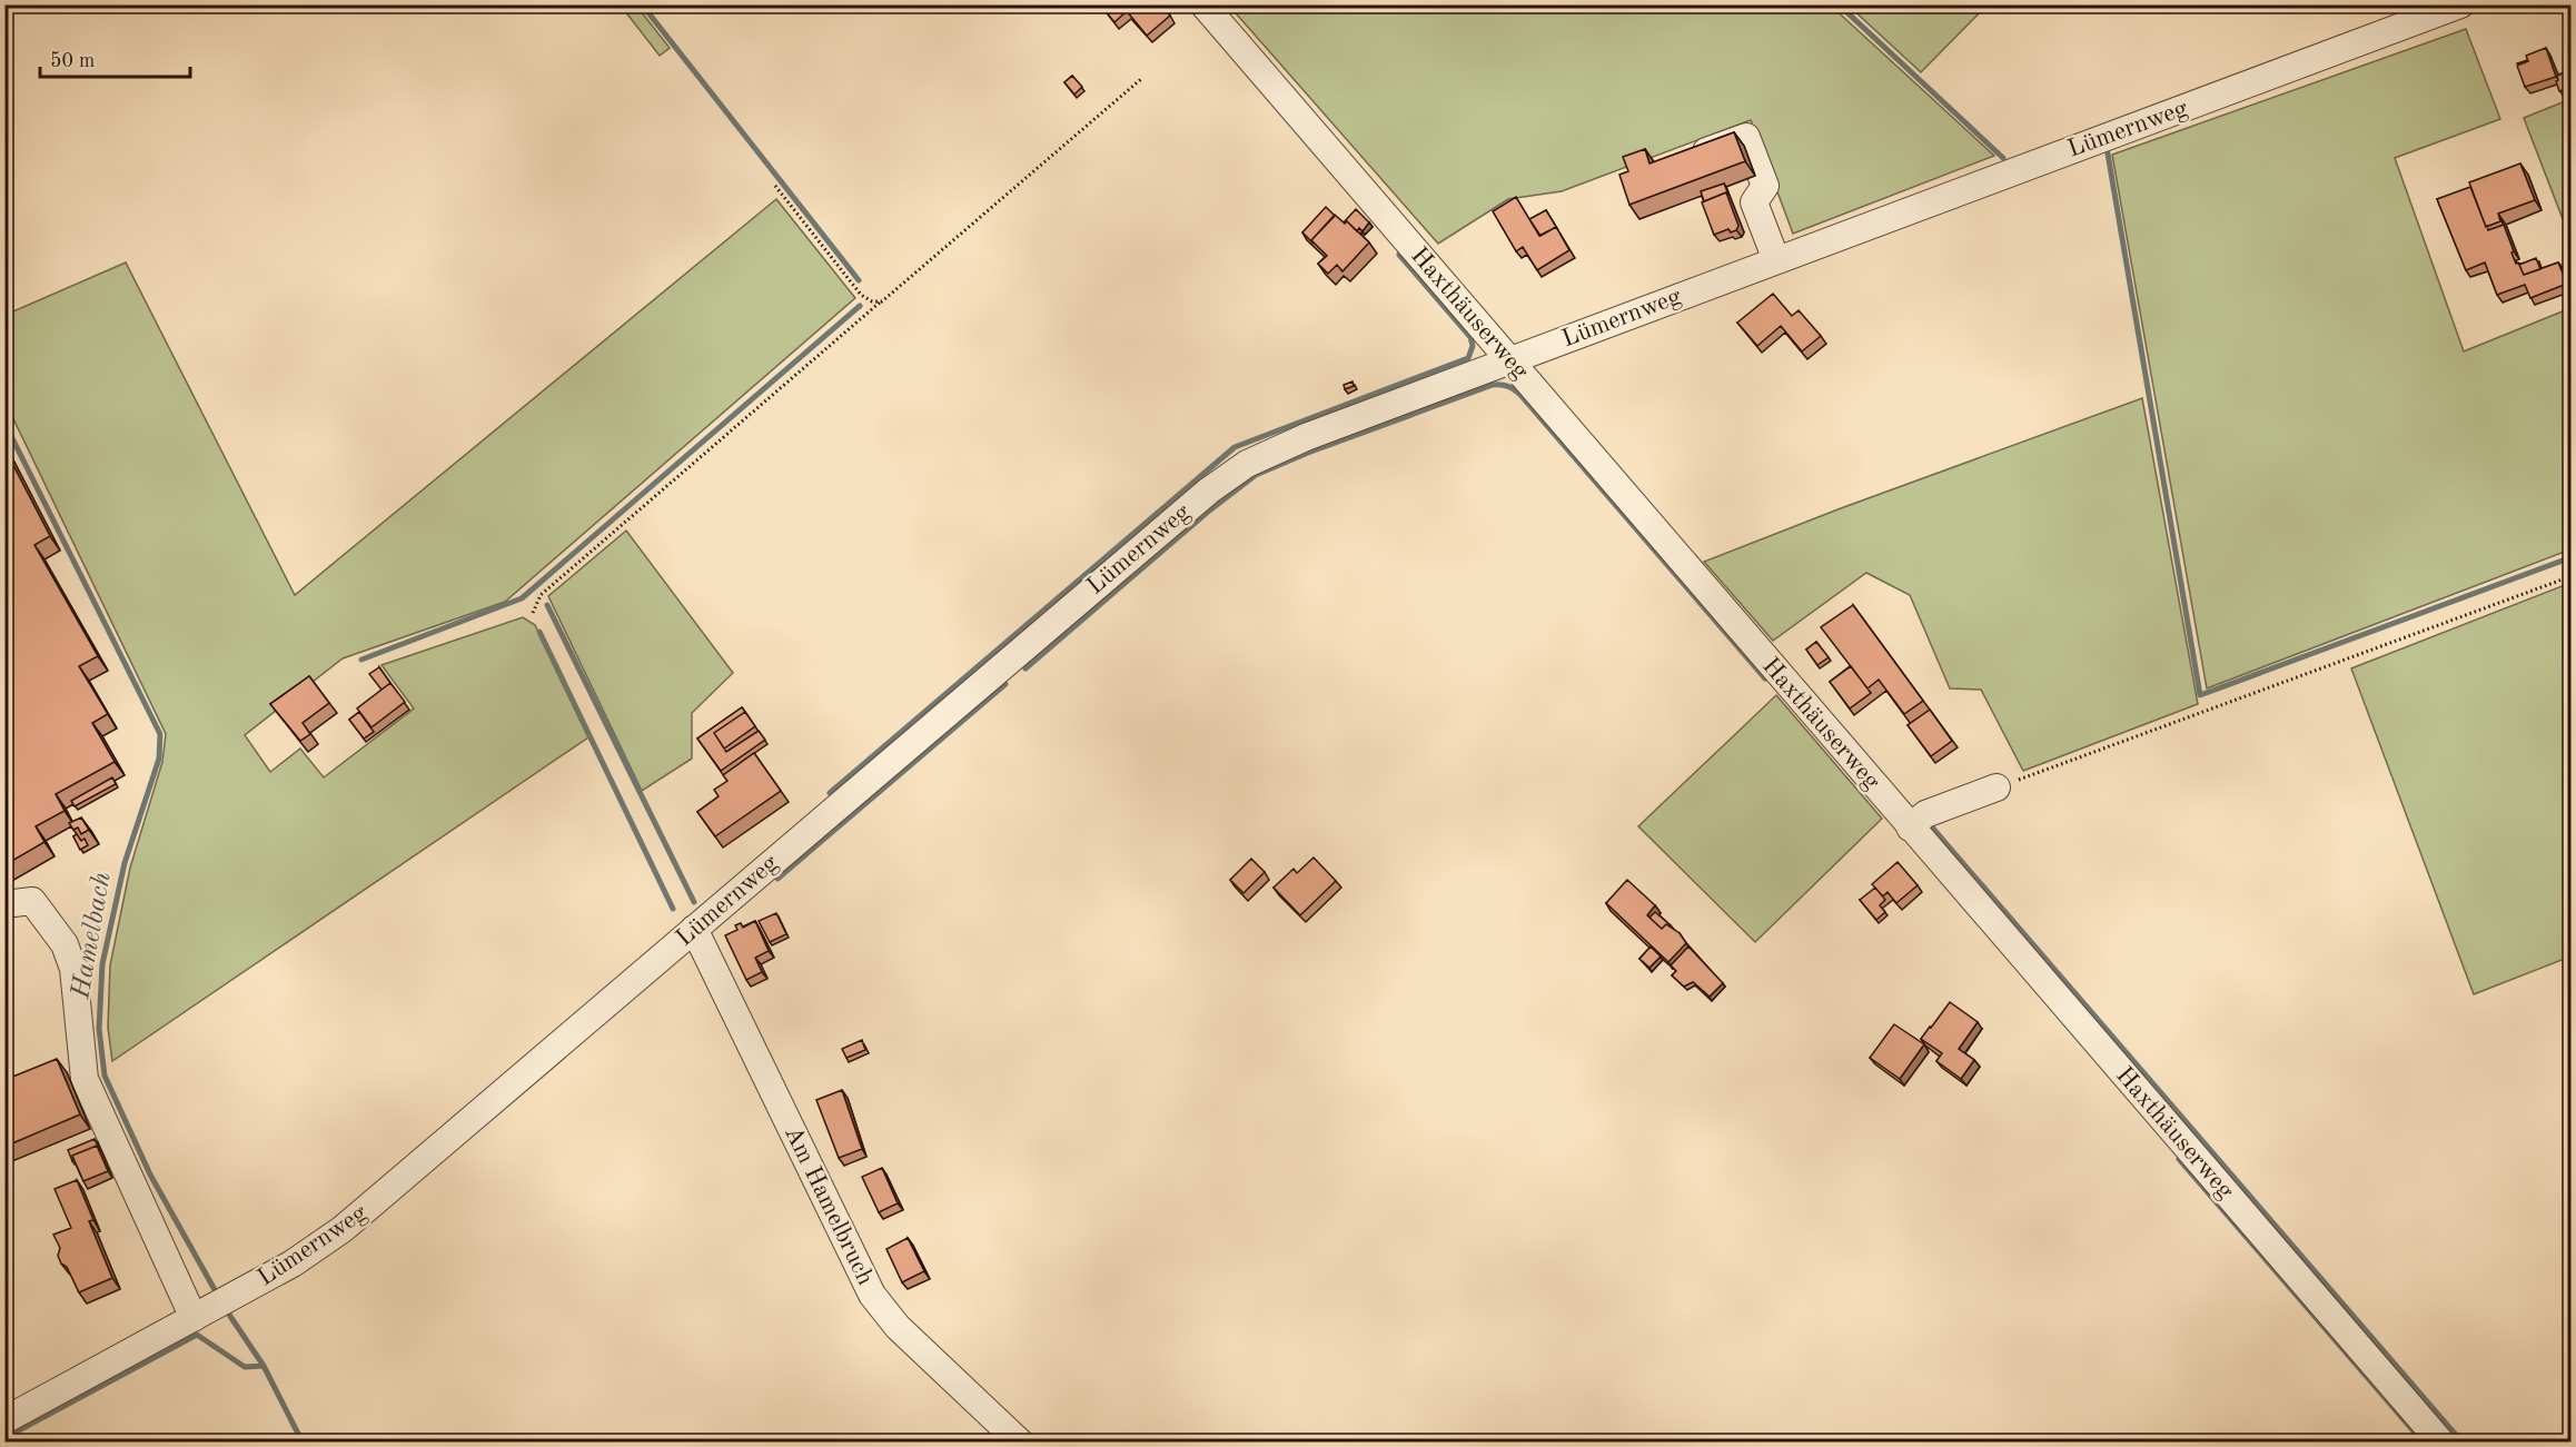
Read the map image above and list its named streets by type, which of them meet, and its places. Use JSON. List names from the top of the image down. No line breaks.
{"streets":{"street":["Lümernweg","Haxthäuserweg","Am Hamelbruch"]},"crossings":[["Lümernweg","Haxthäuserweg"],["Lümernweg","Am Hamelbruch"]],"water":["Hamelbach"],"scale_bar":"50 m"}
